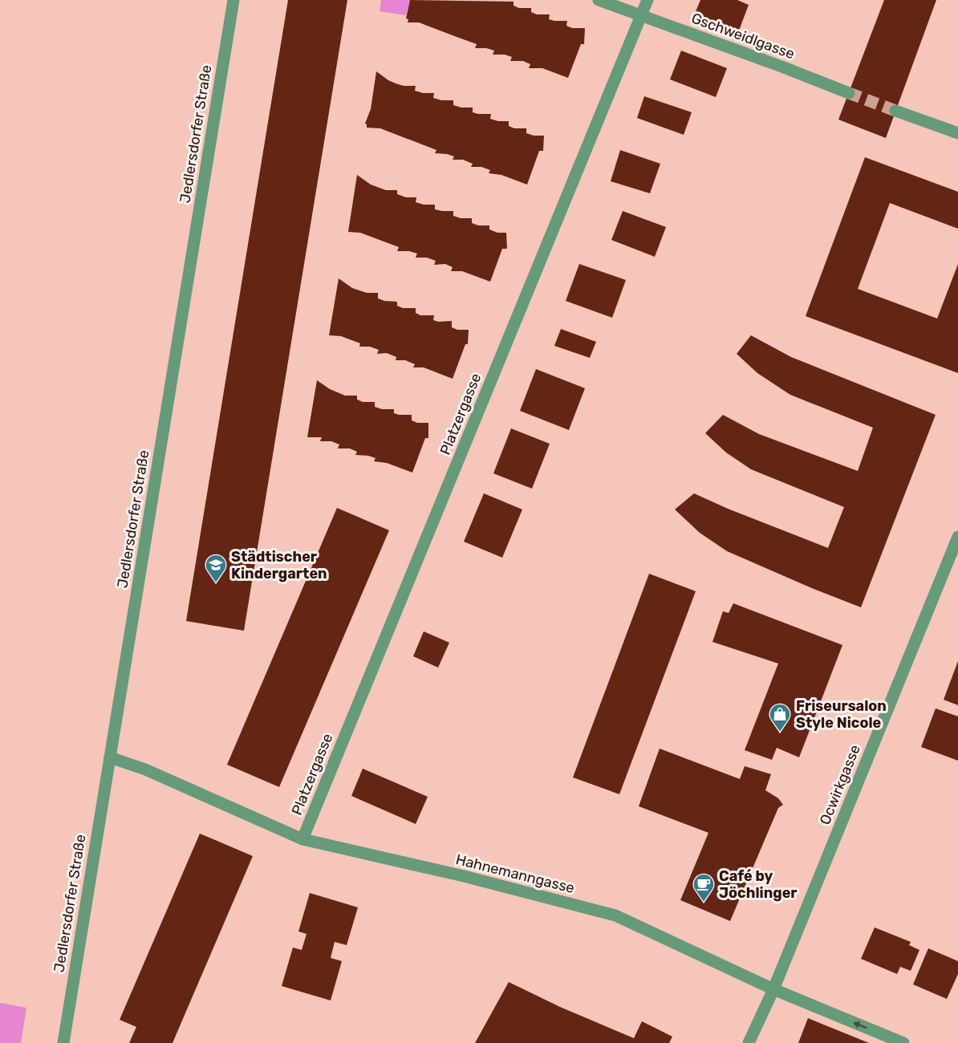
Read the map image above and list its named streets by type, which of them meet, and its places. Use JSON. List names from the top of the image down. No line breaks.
{"streets":{"street":["Gschweidlgasse","Jedlersdorfer Straße","Platzergasse","Ocwirkgasse","Hahnemanngasse"]},"crossings":[["Gschweidlgasse","Platzergasse"],["Jedlersdorfer Straße","Hahnemanngasse"],["Platzergasse","Hahnemanngasse"],["Ocwirkgasse","Hahnemanngasse"]],"places":{"school or university":["Städtischer Kindergarten"],"shop":["Friseursalon Style Nicole"],"cafe":["Café by Jöchlinger"]}}
